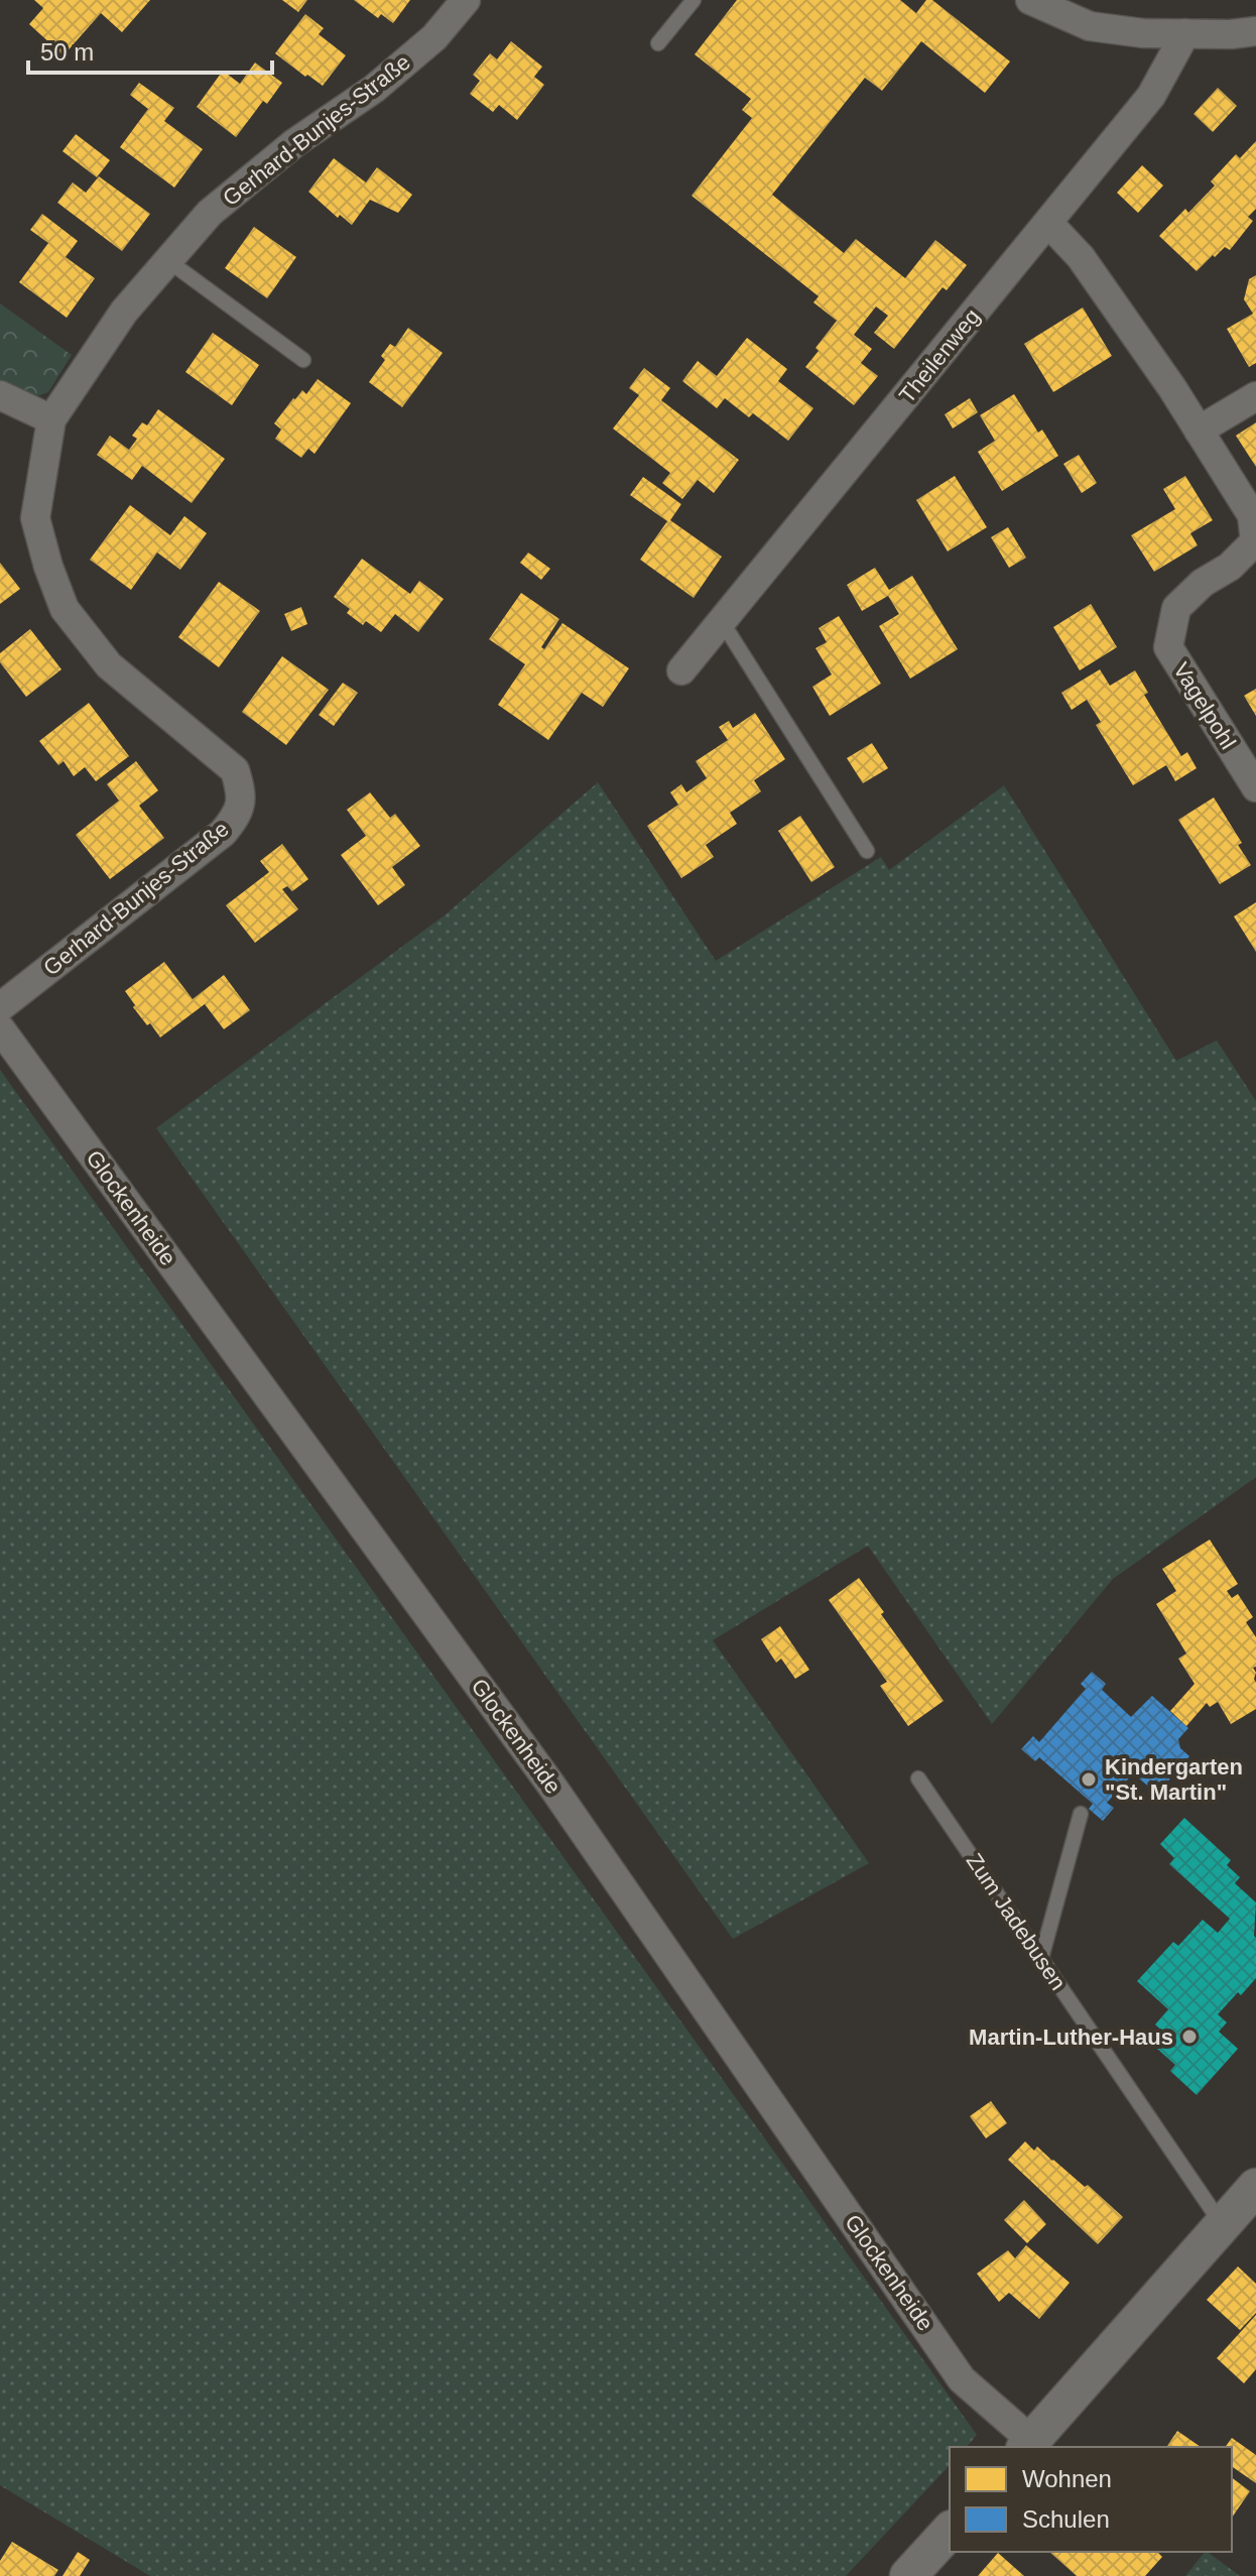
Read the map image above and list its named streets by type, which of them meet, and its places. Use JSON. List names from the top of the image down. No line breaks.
{"streets":{"street":["Gerhard-Bunjes-Straße","Theilenweg","Vagelpohl","Glockenheide"],"lane":["Zum Jadebusen"]},"crossings":[["Theilenweg","Vagelpohl"]],"places":["Kindergarten \"St. Martin\"","Martin-Luther-Haus"],"legend":["Wohnen","Schulen"],"scale_bar":"50 m"}
